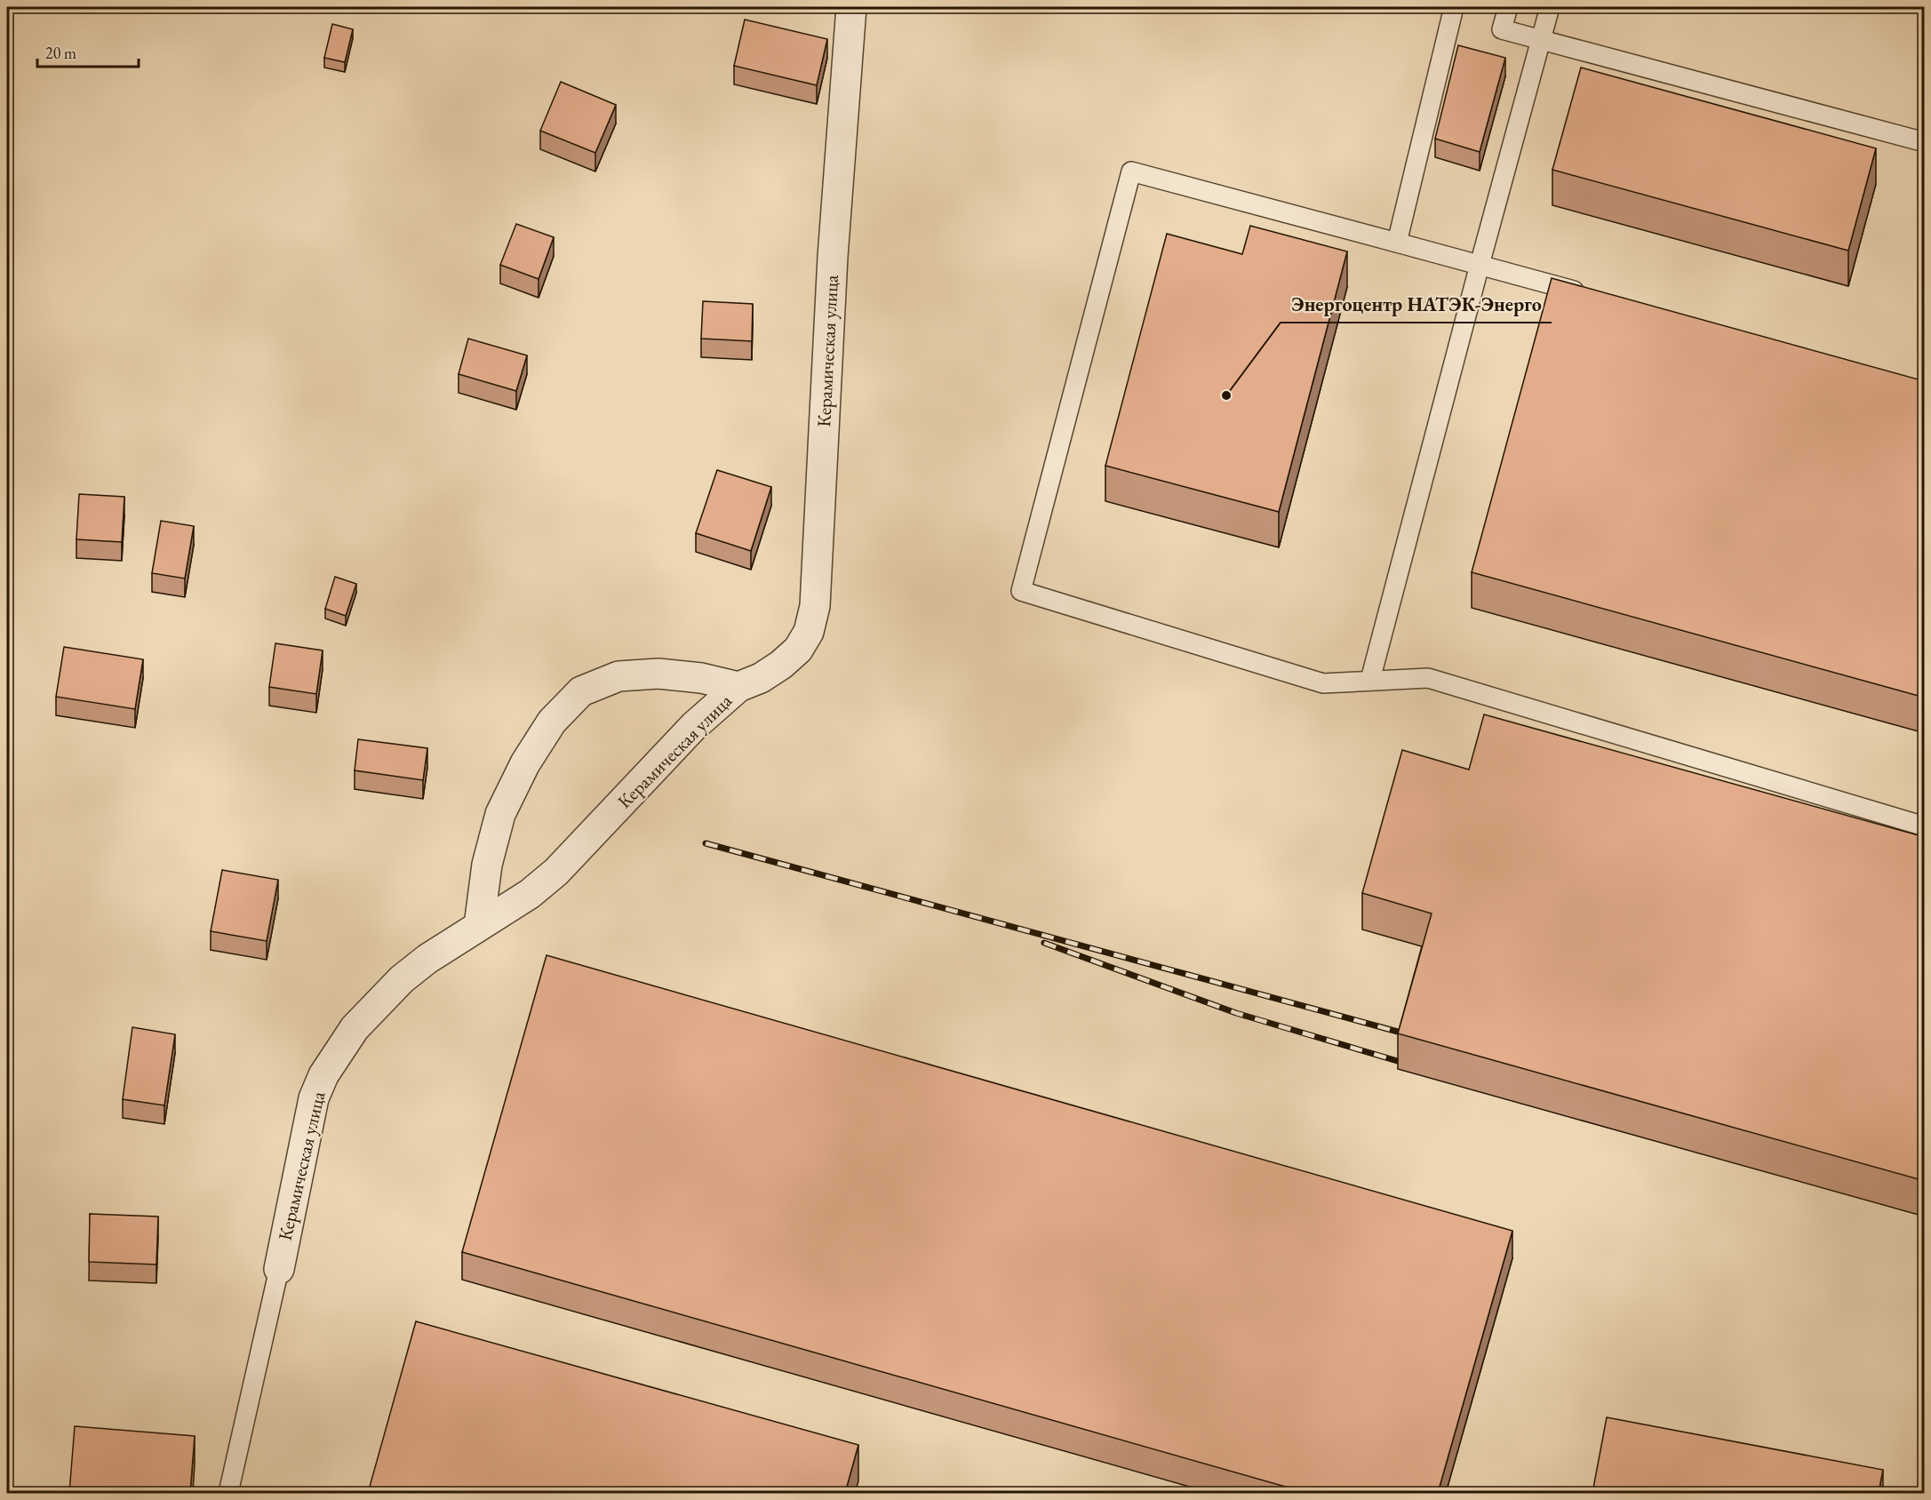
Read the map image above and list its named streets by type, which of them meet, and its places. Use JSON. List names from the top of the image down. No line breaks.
{"streets":{"street":["Керамическая улица"]},"places":["Энергоцентр НАТЭК-Энерго"],"scale_bar":"20 m"}
